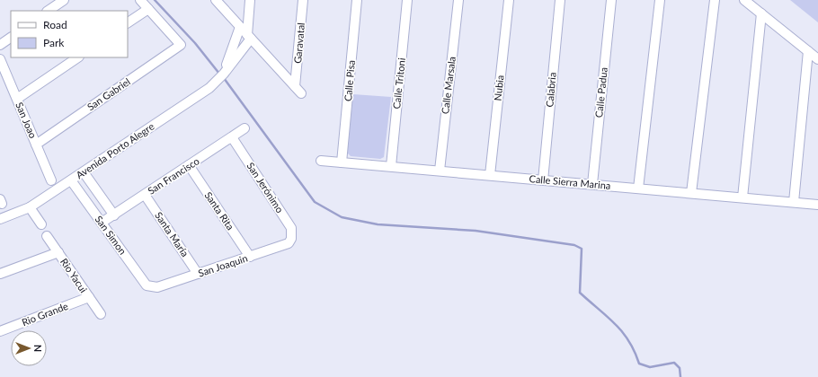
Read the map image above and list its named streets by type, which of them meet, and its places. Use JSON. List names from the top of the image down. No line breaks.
{"streets":{"street":["Garavatal","Calle Pisa","Calle Tritoni","Calle Marsala","Nubia","Calabria","Calle Padua","San Gabriel","San Joao","Avenida Porto Alegre","San Francisco","Calle Sierra Marina","San Jerónimo","Santa Rita","Santa María","San Simon","San Joaquin","Rio Yacui","Rio Grande"]},"crossings":[["Garavatal","Avenida Porto Alegre"],["Calle Pisa","Calle Sierra Marina"],["Calle Tritoni","Calle Sierra Marina"],["Calle Marsala","Calle Sierra Marina"],["Nubia","Calle Sierra Marina"],["Calabria","Calle Sierra Marina"],["Calle Padua","Calle Sierra Marina"],["San Gabriel","San Joao"],["Avenida Porto Alegre","San Simon"],["San Francisco","San Jerónimo"],["San Francisco","Santa Rita"],["San Francisco","Santa María"],["San Francisco","San Simon"],["San Jerónimo","San Joaquin"],["Santa Rita","San Joaquin"],["Santa María","San Joaquin"],["San Simon","San Joaquin"],["Rio Yacui","Rio Grande"]],"legend":["Road","Park"],"north":"right"}
